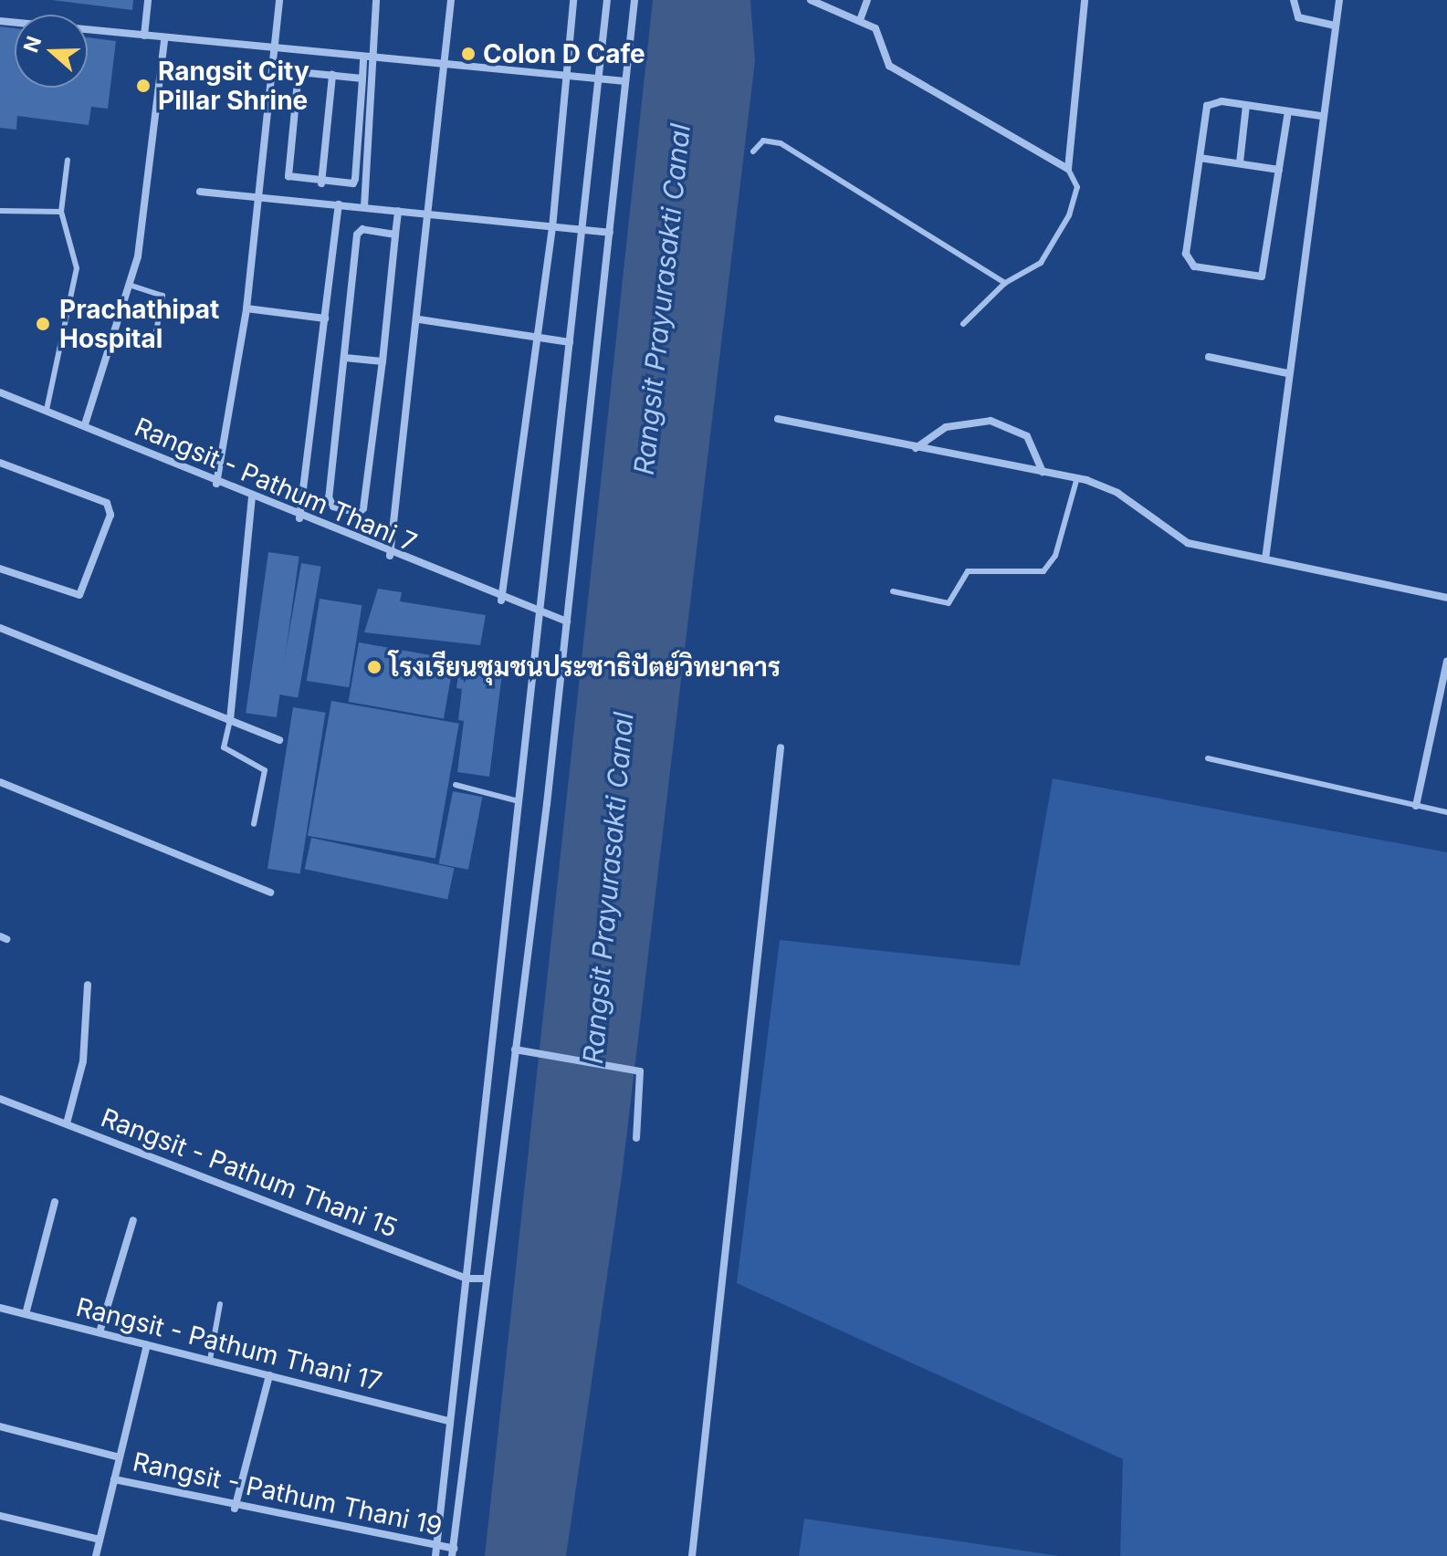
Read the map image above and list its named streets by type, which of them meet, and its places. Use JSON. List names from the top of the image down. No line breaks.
{"streets":{"street":["Rangsit - Pathum Thani 7","Rangsit - Pathum Thani 15","Rangsit - Pathum Thani 17","Rangsit - Pathum Thani 19"]},"water":["Rangsit Prayurasakti Canal"],"places":["Colon D Cafe","Rangsit City Pillar Shrine","Prachathipat Hospital","โรงเรียนชุมชนประชาธิปัตย์วิทยาคาร"],"north":"left"}
